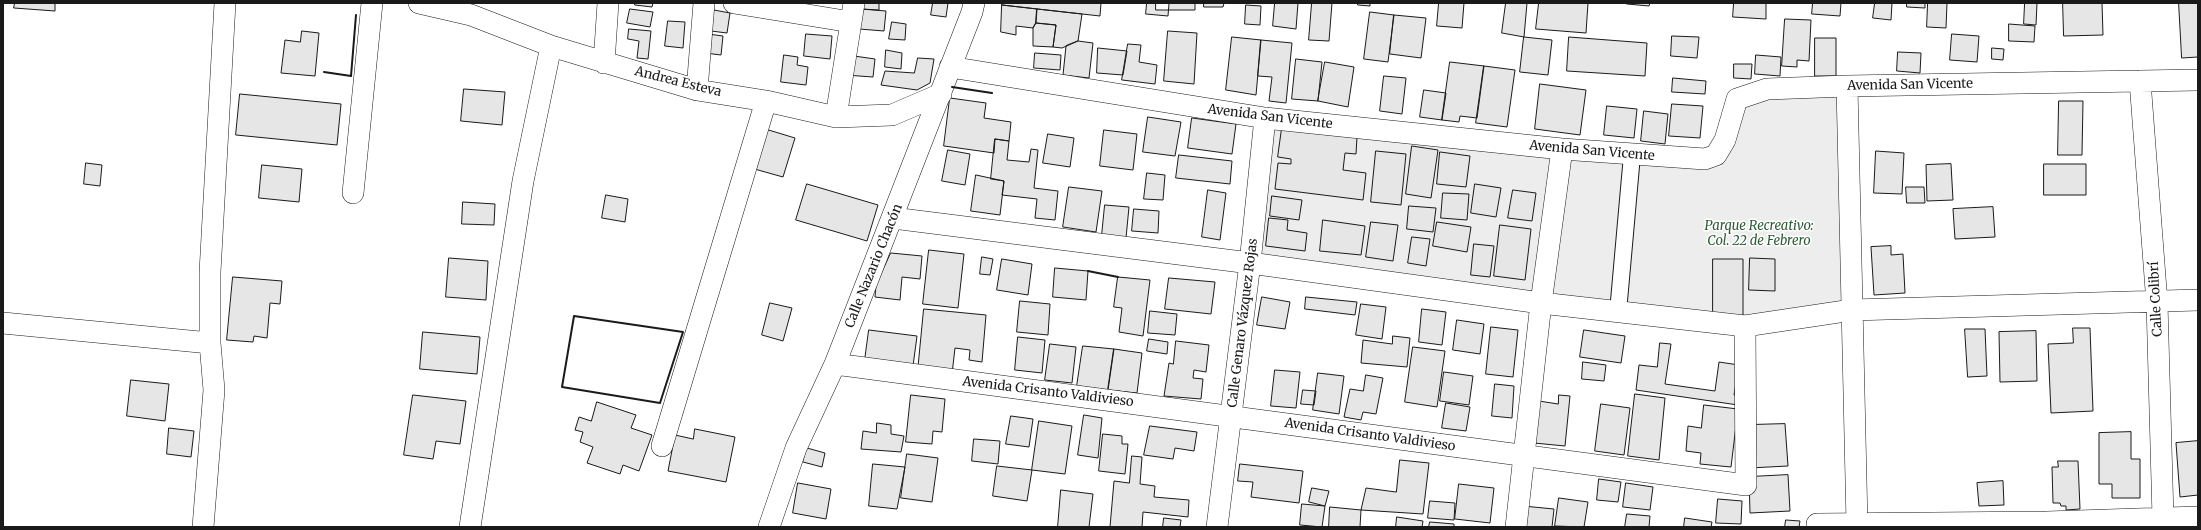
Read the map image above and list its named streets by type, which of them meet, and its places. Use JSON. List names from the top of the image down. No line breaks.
{"streets":{"street":["Andrea Esteva","Avenida San Vicente","Calle Nazario Chacón","Calle Colibrí","Calle Genaro Vázquez Rojas","Avenida Crisanto Valdivieso"]},"crossings":[["Andrea Esteva","Calle Nazario Chacón"],["Avenida San Vicente","Calle Nazario Chacón"],["Avenida San Vicente","Calle Colibrí"],["Avenida San Vicente","Calle Genaro Vázquez Rojas"],["Calle Nazario Chacón","Avenida Crisanto Valdivieso"],["Calle Genaro Vázquez Rojas","Avenida Crisanto Valdivieso"]],"parks":["Parque Recreativo: Col. 22 de Febrero"]}
